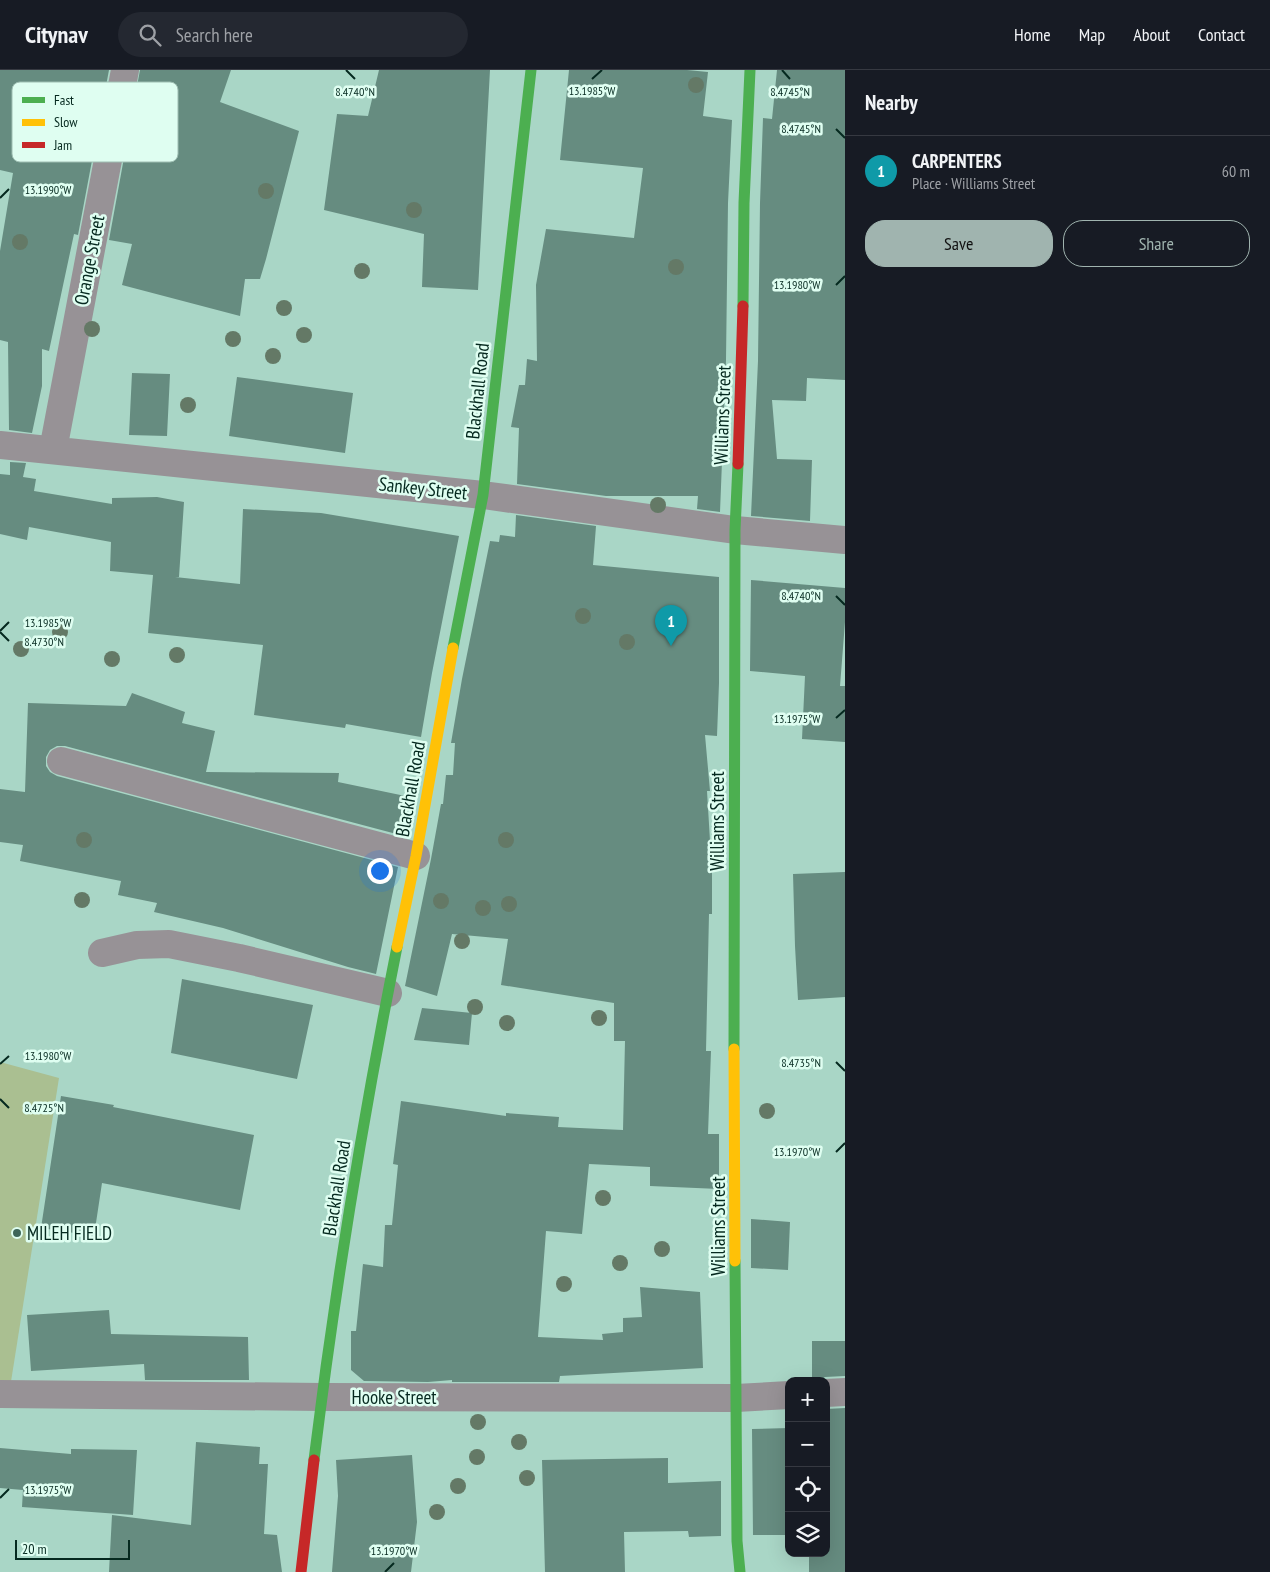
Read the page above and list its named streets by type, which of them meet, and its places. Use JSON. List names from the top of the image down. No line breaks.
{"streets":{"street":["Orange Street","Blackhall Road","Williams Street","Sankey Street","Hooke Street"]},"crossings":[["Orange Street","Sankey Street"],["Blackhall Road","Sankey Street"],["Blackhall Road","Hooke Street"],["Williams Street","Sankey Street"],["Williams Street","Hooke Street"]],"places":["MILEH FIELD"],"legend":["Fast","Slow","Jam"],"scale_bar":"20 m","page":{"header":"Citynav","search":"Search here","nav":["Home","Map","About","Contact"],"heading":"Nearby","list":[{"mark":"1","name":"CARPENTERS","note":"Place · Williams Street","value":"60 m"}],"buttons":["Save","Share"],"pins":"1","map_buttons":["+","−"],"scale":"20 m"},"coordinates":["13.1985°W","8.4740°N","8.4745°N","13.1990°W","13.1980°W","8.4730°N","13.1975°W","8.4735°N","8.4725°N","13.1970°W"]}
